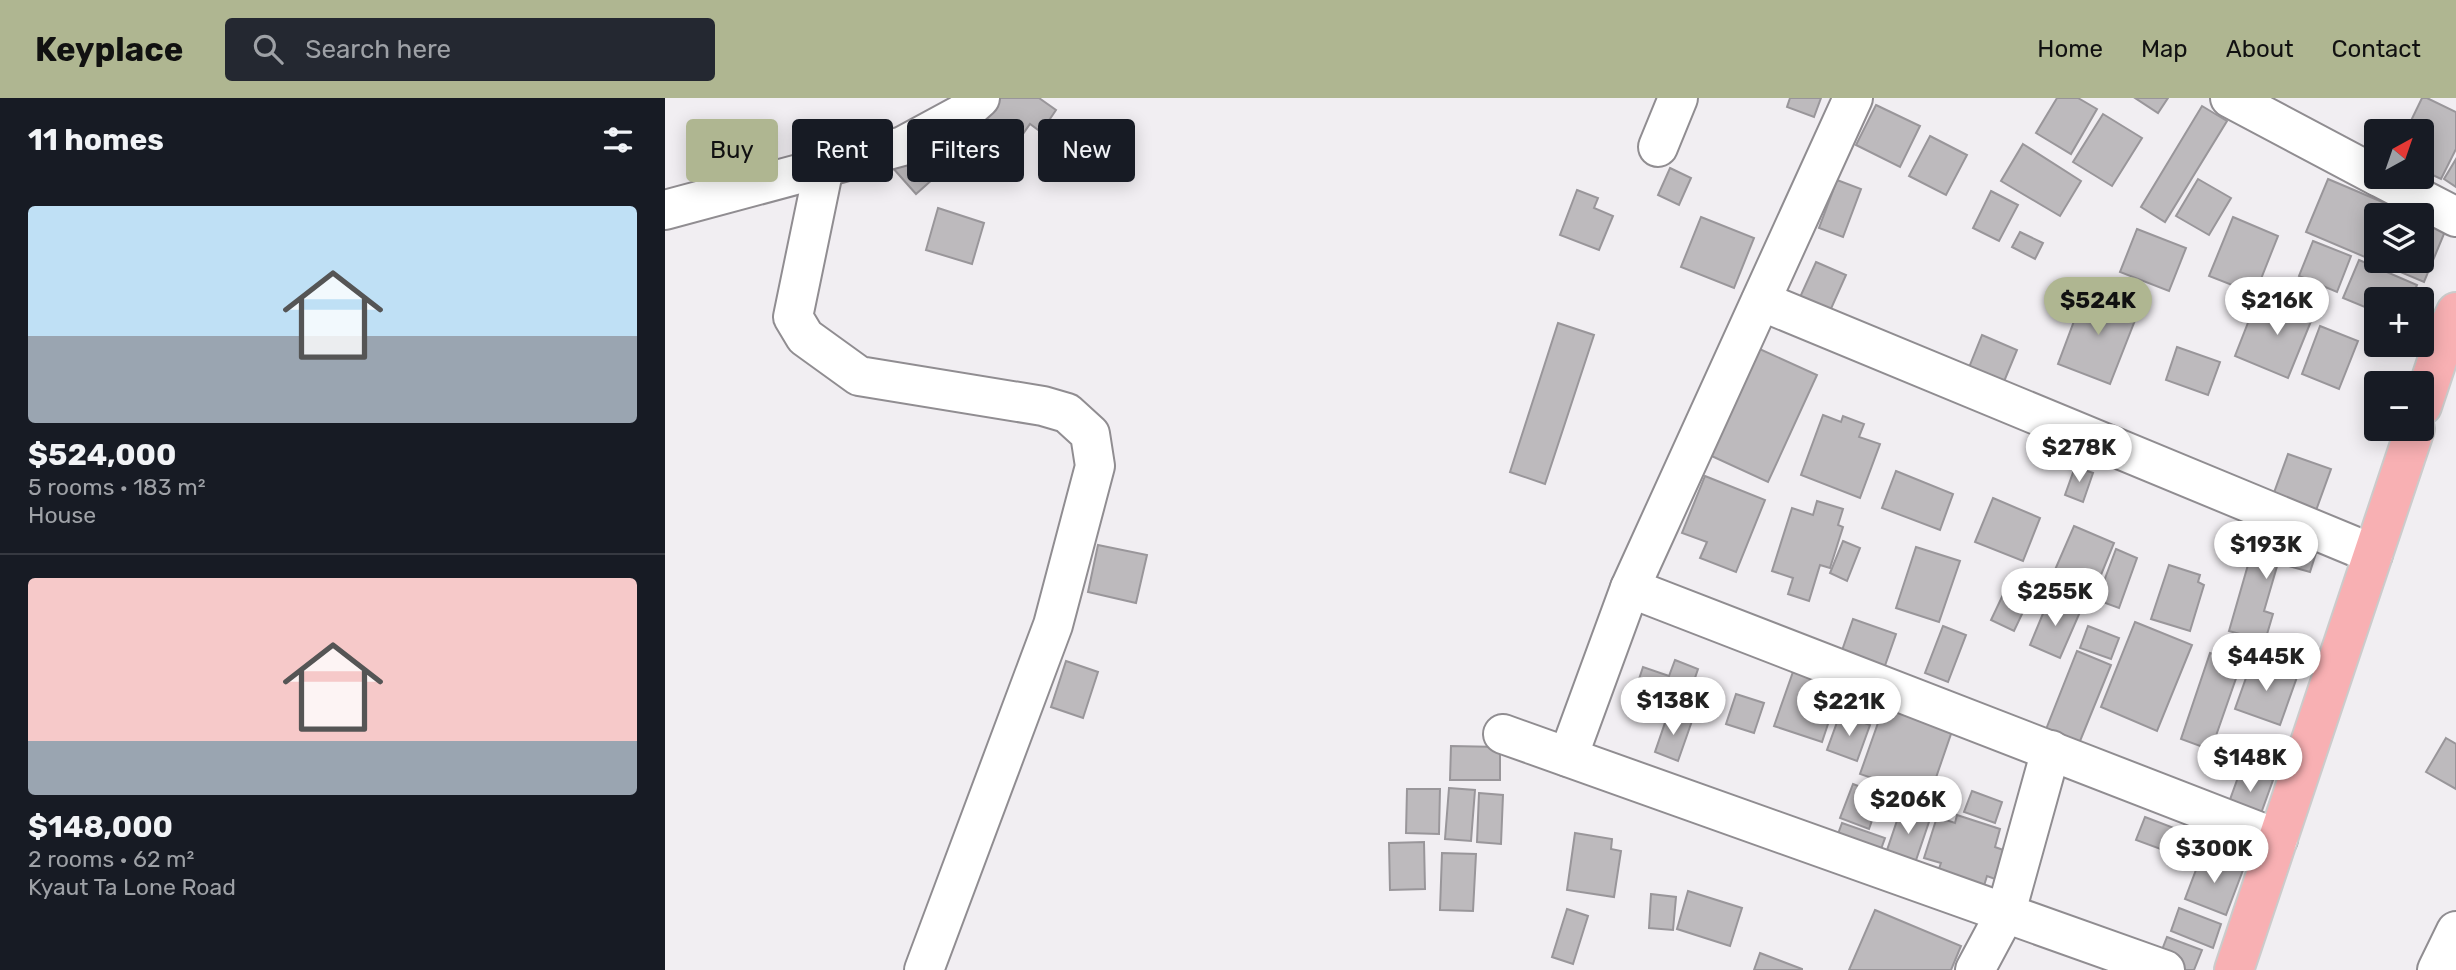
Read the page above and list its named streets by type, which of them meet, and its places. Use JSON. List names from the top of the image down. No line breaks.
{"north":"top right","page":{"header":"Keyplace","search":"Search here","nav":["Home","Map","About","Contact"],"heading":"11 homes","map_buttons":["+","−"],"chip":["Buy","Rent","Filters","New"],"list":[{"name":"$524,000","note":"5 rooms · 183 m² · House"},{"name":"$148,000","note":"2 rooms · 62 m² · Kyaut Ta Lone Road"}],"price":["$524K","$216K","$278K","$193K","$255K","$445K","$138K","$221K","$148K","$206K","$300K"]}}
